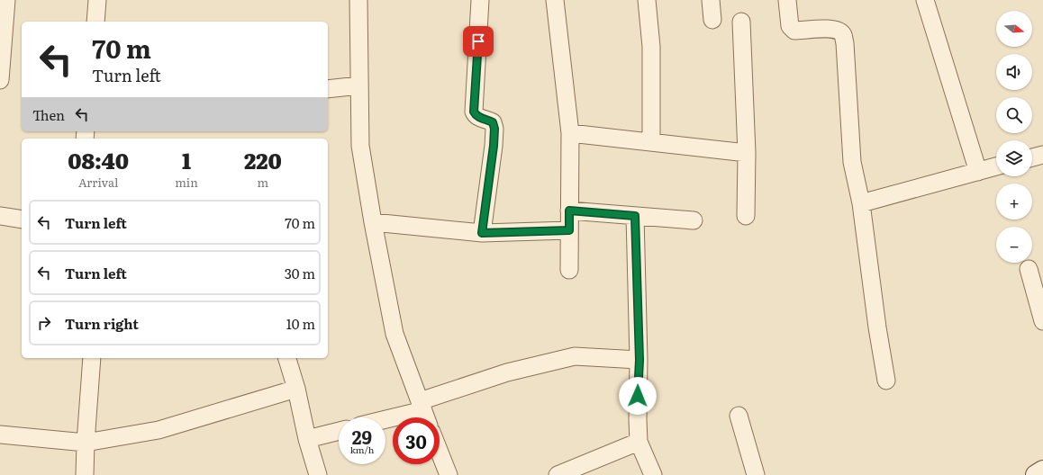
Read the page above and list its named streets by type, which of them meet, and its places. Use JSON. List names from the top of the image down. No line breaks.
{"north":"right","page":{"map_buttons":["+","−"],"turn":["70 m","Turn left"],"then":"Then","eta":["08:40","Arrival","1","min","220","m"],"list":[{"name":"Turn left","value":"70 m"},{"name":"Turn left","value":"30 m"},{"name":"Turn right","value":"10 m"}],"speed":"29 km/h","limit":"30"}}
